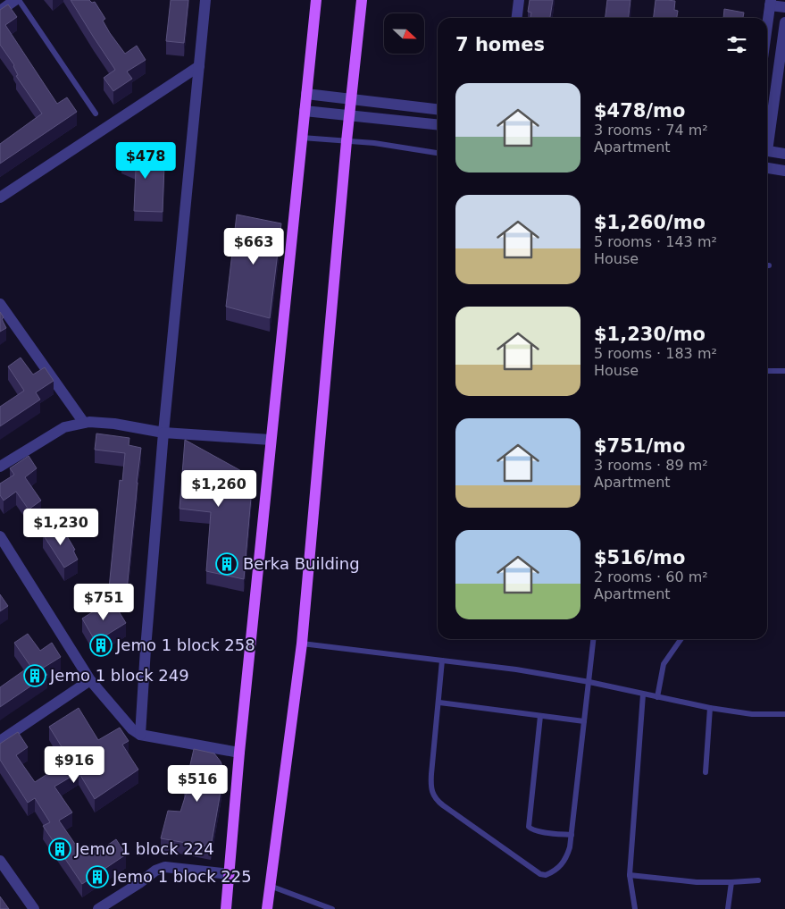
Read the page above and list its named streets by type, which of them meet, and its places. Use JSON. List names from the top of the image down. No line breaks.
{"places":{"building":["Berka Building","Jemo 1 block 258","Jemo 1 block 249","Jemo 1 block 224","Jemo 1 block 225"]},"north":"right","page":{"heading":"7 homes","list":[{"name":"$478/mo","note":"3 rooms · 74 m² · Apartment"},{"name":"$1,260/mo","note":"5 rooms · 143 m² · House"},{"name":"$1,230/mo","note":"5 rooms · 183 m² · House"},{"name":"$751/mo","note":"3 rooms · 89 m² · Apartment"},{"name":"$516/mo","note":"2 rooms · 60 m² · Apartment"}],"price":["$478","$663","$1,260","$1,230","$751","$916","$516"]}}
